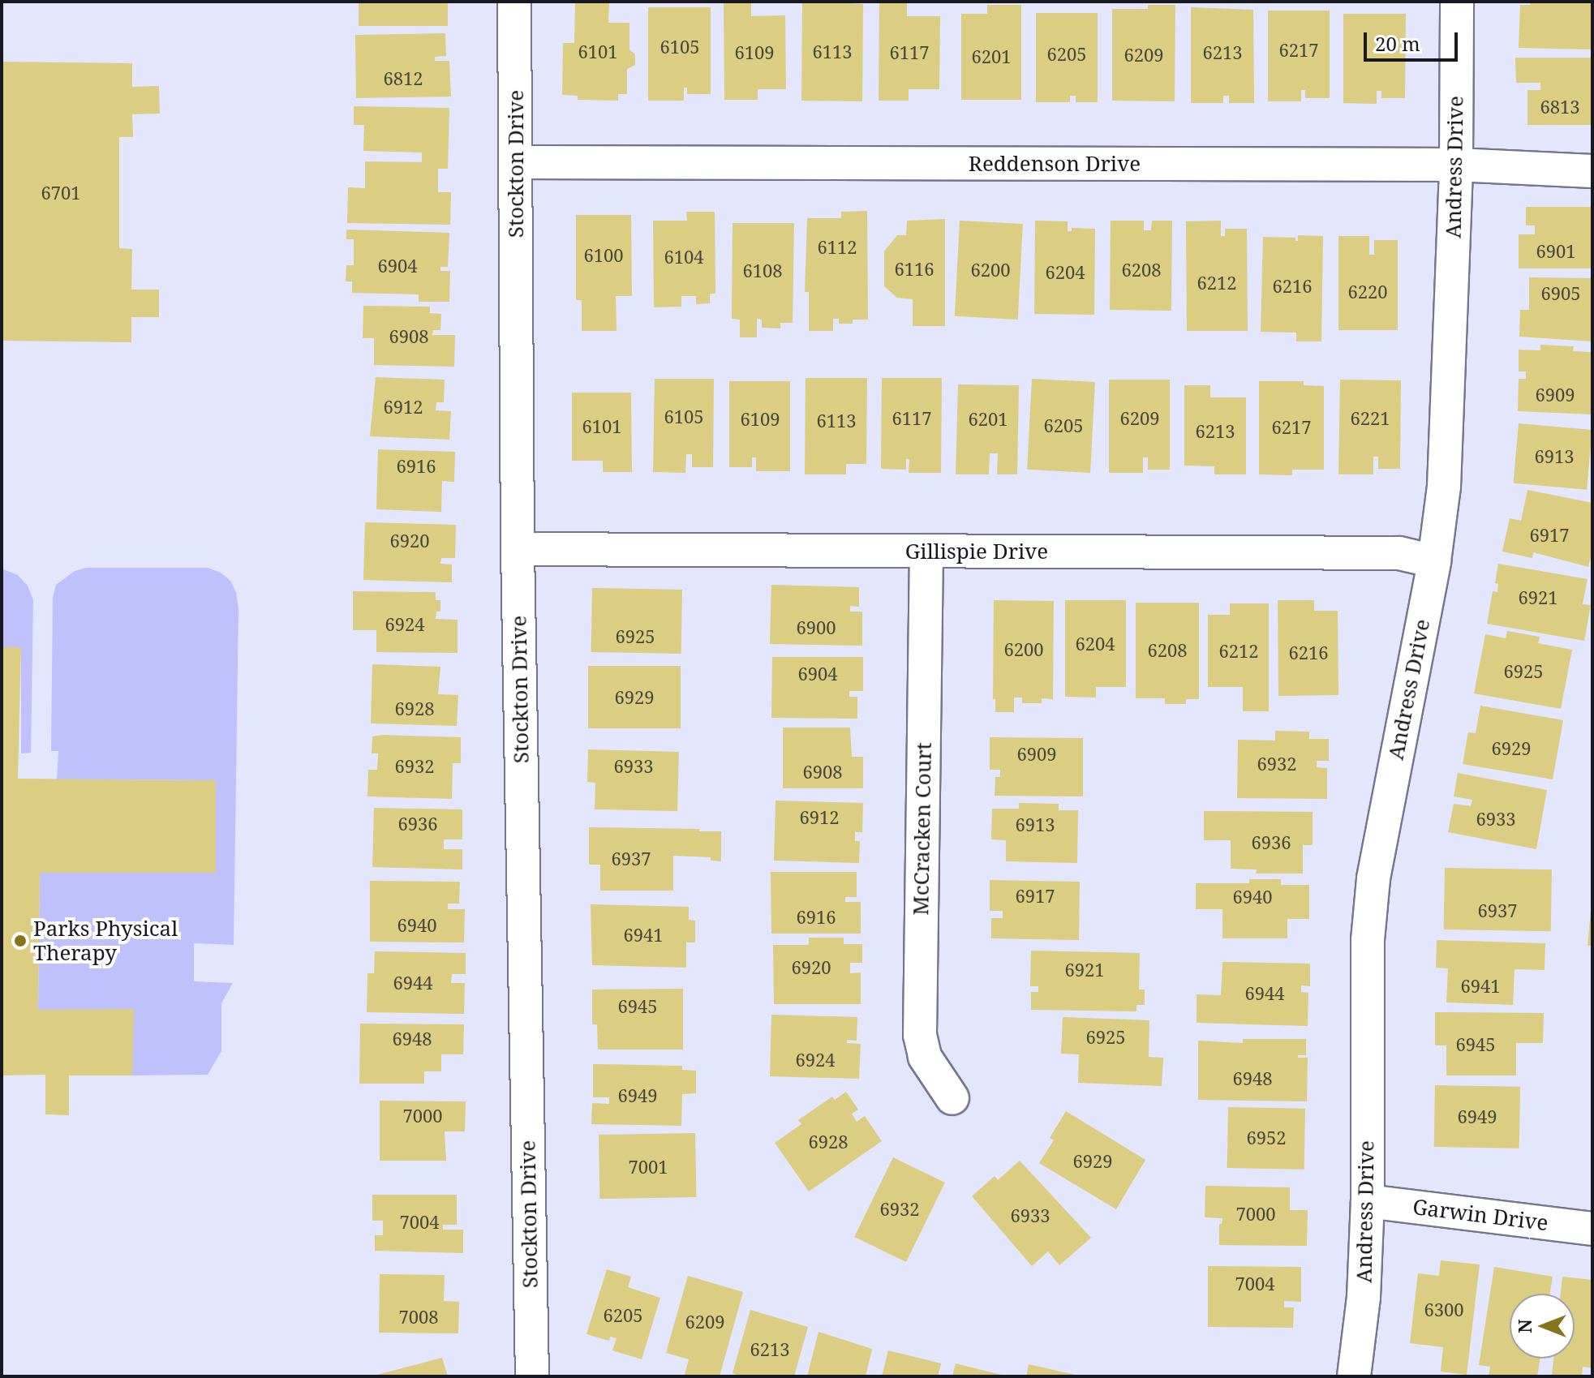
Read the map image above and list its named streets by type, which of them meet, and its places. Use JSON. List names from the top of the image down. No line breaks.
{"streets":{"street":["Stockton Drive","Reddenson Drive","Andress Drive","Gillispie Drive","McCracken Court","Garwin Drive"]},"crossings":[["Stockton Drive","Reddenson Drive"],["Stockton Drive","Gillispie Drive"],["Reddenson Drive","Andress Drive"],["Andress Drive","Gillispie Drive"],["Andress Drive","Garwin Drive"],["Gillispie Drive","McCracken Court"]],"places":["Parks Physical Therapy"],"house_numbers":["6105","6217","6101","6113","6109","6117","6213","6205","6209","6201","6812","6813","6701","6112","6901","6100","6104","6904","6116","6200","6208","6108","6204","6212","6216","6220","6905","6908","6909","6912","6105","6117","6209","6221","6109","6201","6113","6205","6101","6217","6213","6913","6916","6917","6920","6921","6924","6900","6925","6204","6200","6208","6212","6216","6925","6904","6929","6928","6929","6909","6932","6932","6933","6908","6912","6933","6936","6913","6936","6937","6917","6940","6937","6916","6940","6941","6920","6921","6944","6941","6944","6945","6925","6948","6945","6924","6948","6949","7000","6949","6952","6928","6929","7001","6932","7000","6933","7004","7004","6300","6205","7008","6209","6213"],"scale_bar":"20 m","north":"left"}
